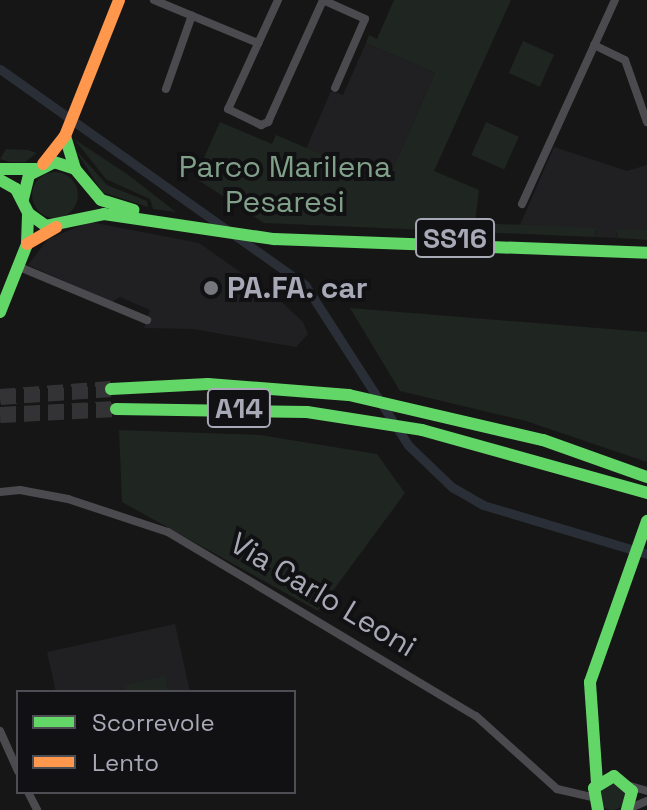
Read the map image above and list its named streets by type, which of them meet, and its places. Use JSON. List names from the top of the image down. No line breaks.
{"streets":{"main road":["SS16","A14"],"street":["Via Carlo Leoni"]},"parks":["Parco Marilena Pesaresi"],"places":["PA.FA. car"],"legend":["Scorrevole","Lento"]}
